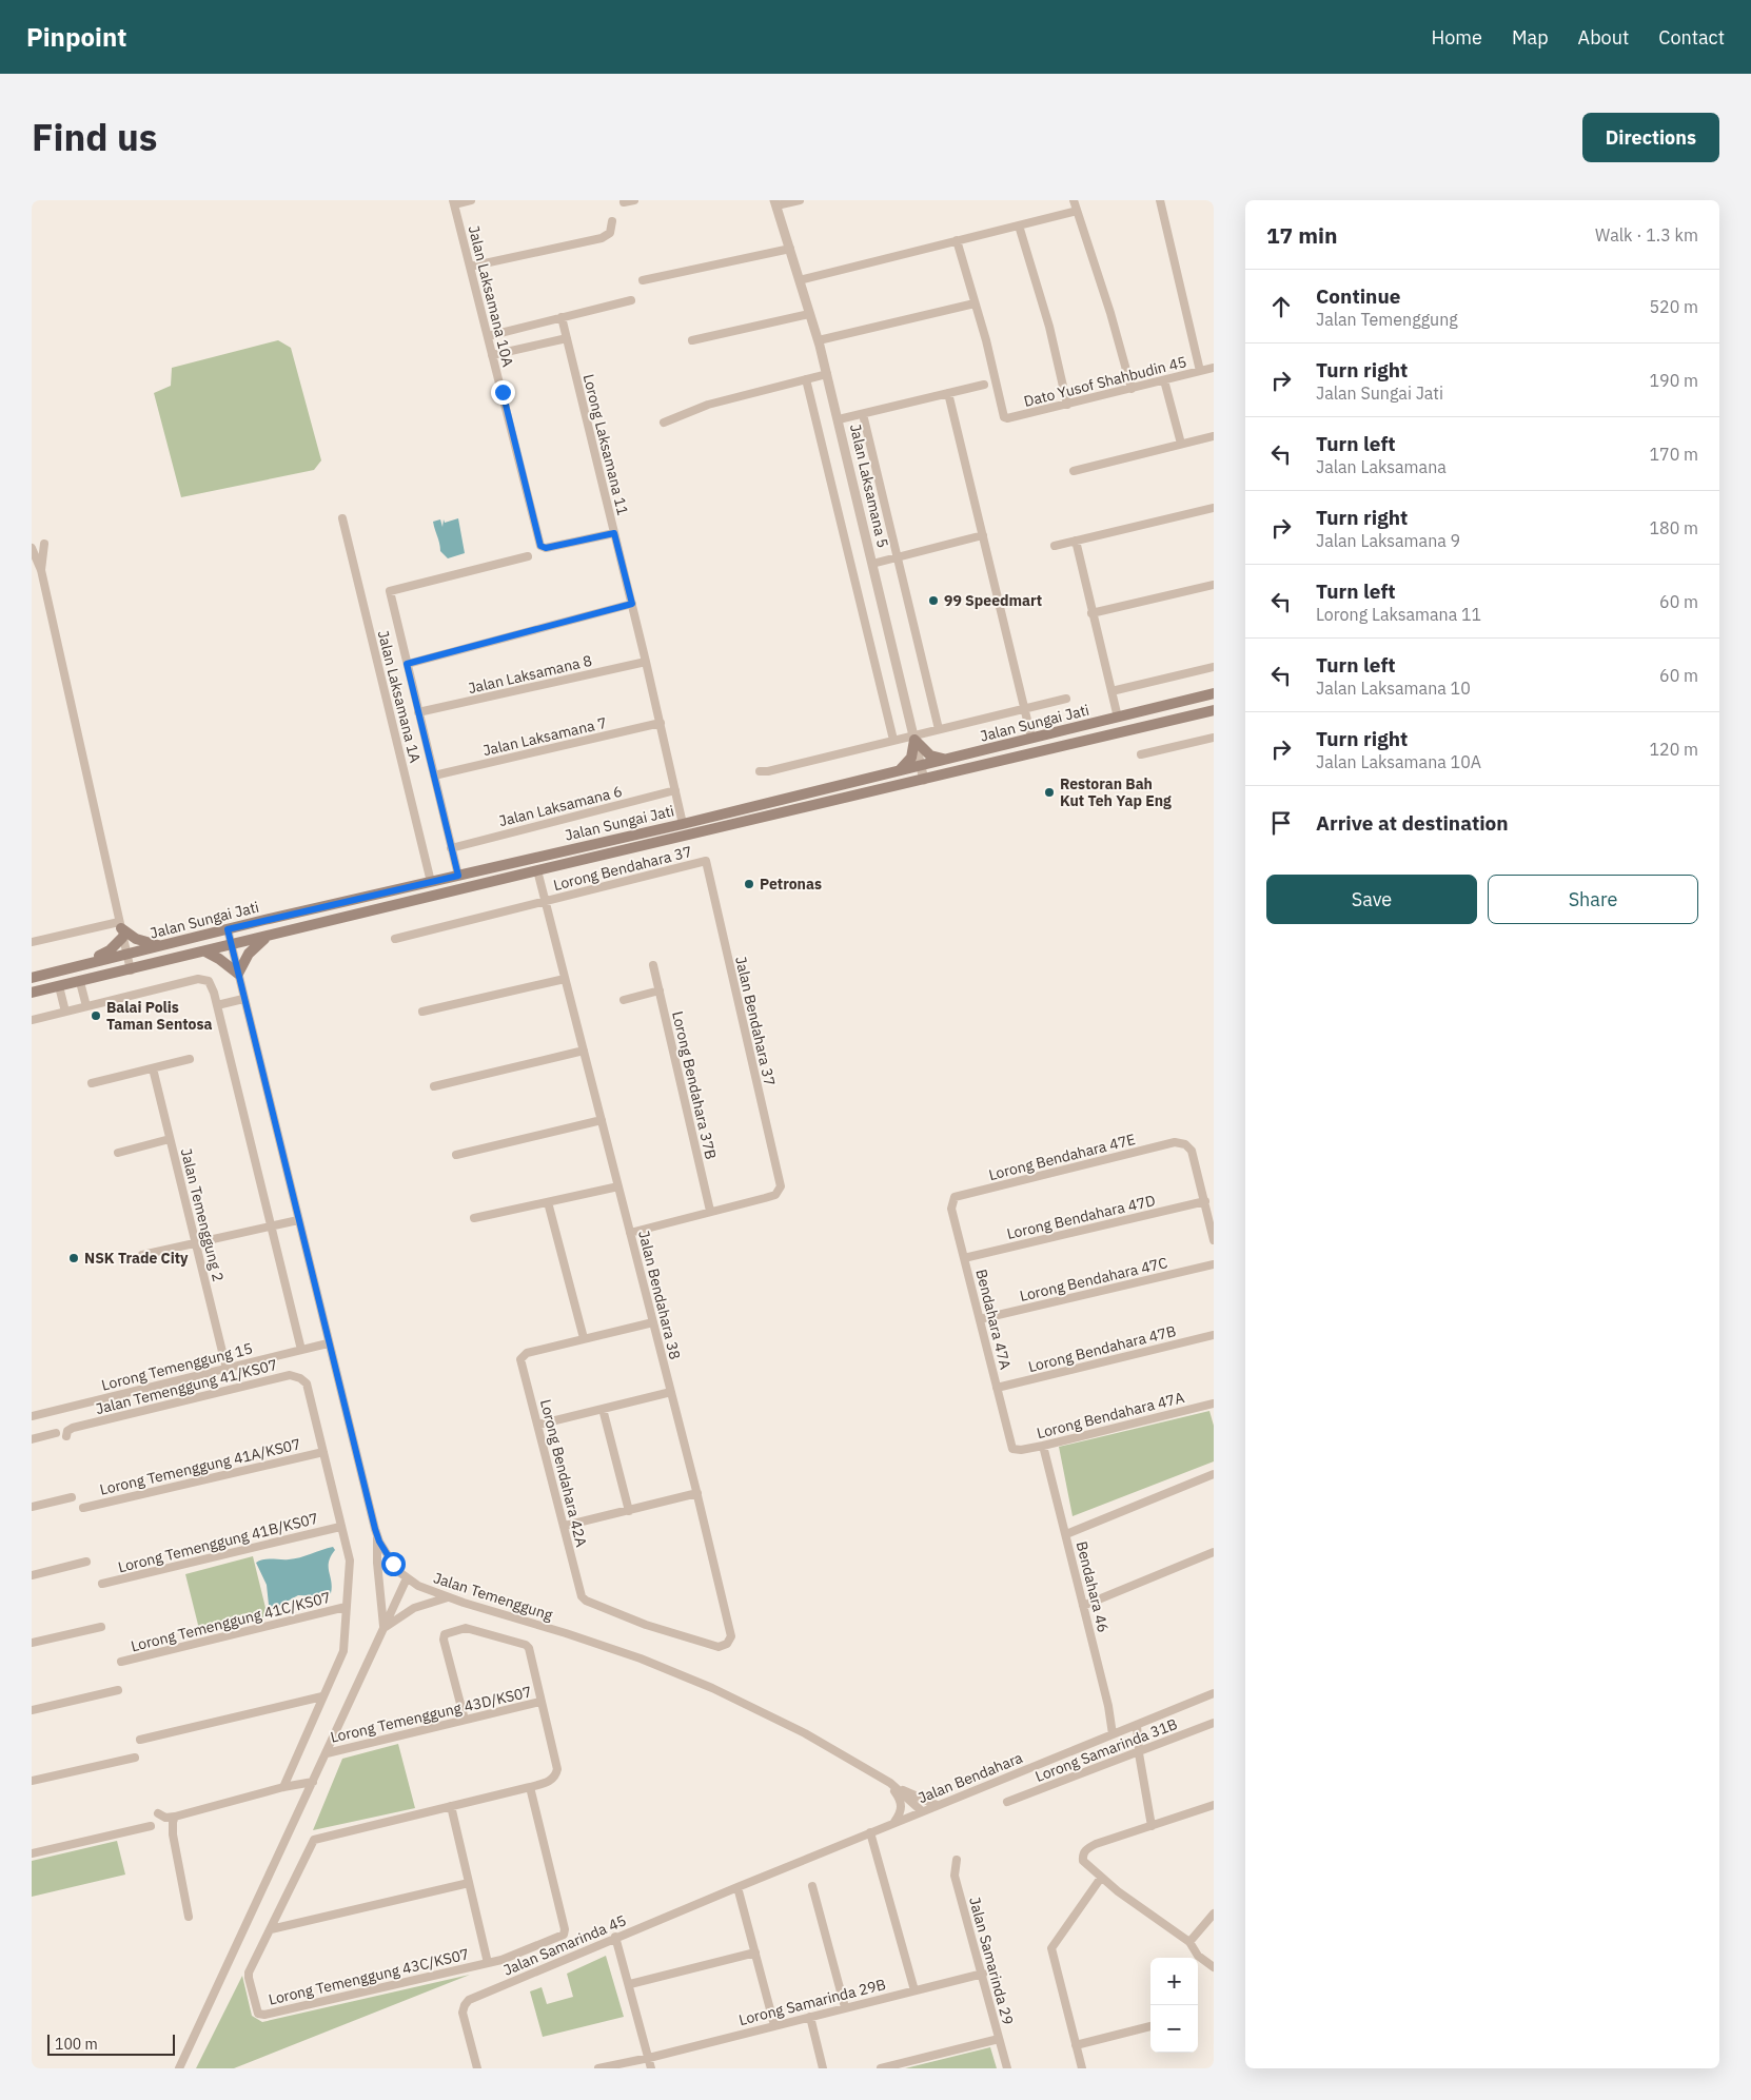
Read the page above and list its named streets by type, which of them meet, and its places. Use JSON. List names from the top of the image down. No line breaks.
{"streets":{"main road":["Jalan Sungai Jati"],"street":["Jalan Laksamana 10A","Dato Yusof Shahbudin 45","Lorong Laksamana 11","Jalan Laksamana 5","Jalan Laksamana 8","Jalan Laksamana 1A","Jalan Laksamana 7","Jalan Laksamana 6","Lorong Bendahara 37","Jalan Bendahara 37","Lorong Bendahara 37B","Lorong Bendahara 47E","Jalan Temenggung 2","Lorong Bendahara 47D","Lorong Bendahara 47C","Jalan Bendahara 38","Bendahara 47A","Lorong Bendahara 47B","Lorong Temenggung 15","Jalan Temenggung 41/KS07","Lorong Bendahara 47A","Lorong Temenggung 41A/KS07","Lorong Bendahara 42A","Lorong Temenggung 41B/KS07","Bendahara 46","Jalan Temenggung","Lorong Temenggung 41C/KS07","Lorong Temenggung 43D/KS07","Lorong Samarinda 31B","Jalan Bendahara","Jalan Samarinda 45","Jalan Samarinda 29","Lorong Temenggung 43C/KS07","Lorong Samarinda 29B"]},"crossings":[["Jalan Laksamana 10A","Lorong Laksamana 11"],["Lorong Laksamana 11","Jalan Laksamana 8"],["Lorong Laksamana 11","Jalan Sungai Jati"],["Lorong Laksamana 11","Jalan Laksamana 7"],["Lorong Laksamana 11","Jalan Laksamana 6"],["Jalan Laksamana 5","Jalan Sungai Jati"],["Jalan Laksamana 1A","Jalan Sungai Jati"],["Jalan Sungai Jati","Jalan Bendahara 38"],["Jalan Sungai Jati","Jalan Temenggung"],["Lorong Bendahara 37","Jalan Bendahara 37"],["Lorong Bendahara 37","Jalan Bendahara 38"],["Jalan Bendahara 37","Lorong Bendahara 37B"],["Lorong Bendahara 47E","Lorong Bendahara 47D"],["Lorong Bendahara 47E","Bendahara 47A"],["Jalan Temenggung 2","Lorong Temenggung 15"],["Lorong Bendahara 47D","Bendahara 47A"],["Lorong Bendahara 47C","Bendahara 47A"],["Jalan Bendahara 38","Lorong Bendahara 42A"],["Bendahara 47A","Lorong Bendahara 47B"],["Bendahara 47A","Lorong Bendahara 47A"],["Lorong Temenggung 15","Jalan Temenggung"],["Jalan Temenggung 41/KS07","Lorong Temenggung 41A/KS07"],["Jalan Temenggung 41/KS07","Lorong Temenggung 41B/KS07"],["Jalan Temenggung 41/KS07","Lorong Temenggung 41C/KS07"],["Lorong Bendahara 47A","Bendahara 46"],["Bendahara 46","Jalan Bendahara"],["Jalan Temenggung","Jalan Bendahara"],["Lorong Temenggung 43D/KS07","Lorong Temenggung 43C/KS07"],["Jalan Bendahara","Jalan Samarinda 45"],["Jalan Samarinda 29","Lorong Samarinda 29B"]],"places":["99 Speedmart","Restoran Bah Kut Teh Yap Eng","Petronas","Balai Polis Taman Sentosa","NSK Trade City"],"scale_bar":"100 m","page":{"header":"Pinpoint","nav":["Home","Map","About","Contact"],"title":"Find us","buttons":["Directions",["Save","Share"]],"heading":["17 min","Walk · 1.3 km"],"list":[["Continue","Jalan Temenggung","520 m"],["Turn right","Jalan Sungai Jati","190 m"],["Turn left","Jalan Laksamana","170 m"],["Turn right","Jalan Laksamana 9","180 m"],["Turn left","Lorong Laksamana 11","60 m"],["Turn left","Jalan Laksamana 10","60 m"],["Turn right","Jalan Laksamana 10A","120 m"],"Arrive at destination"],"map_buttons":["+","−"],"scale":"100 m"}}
